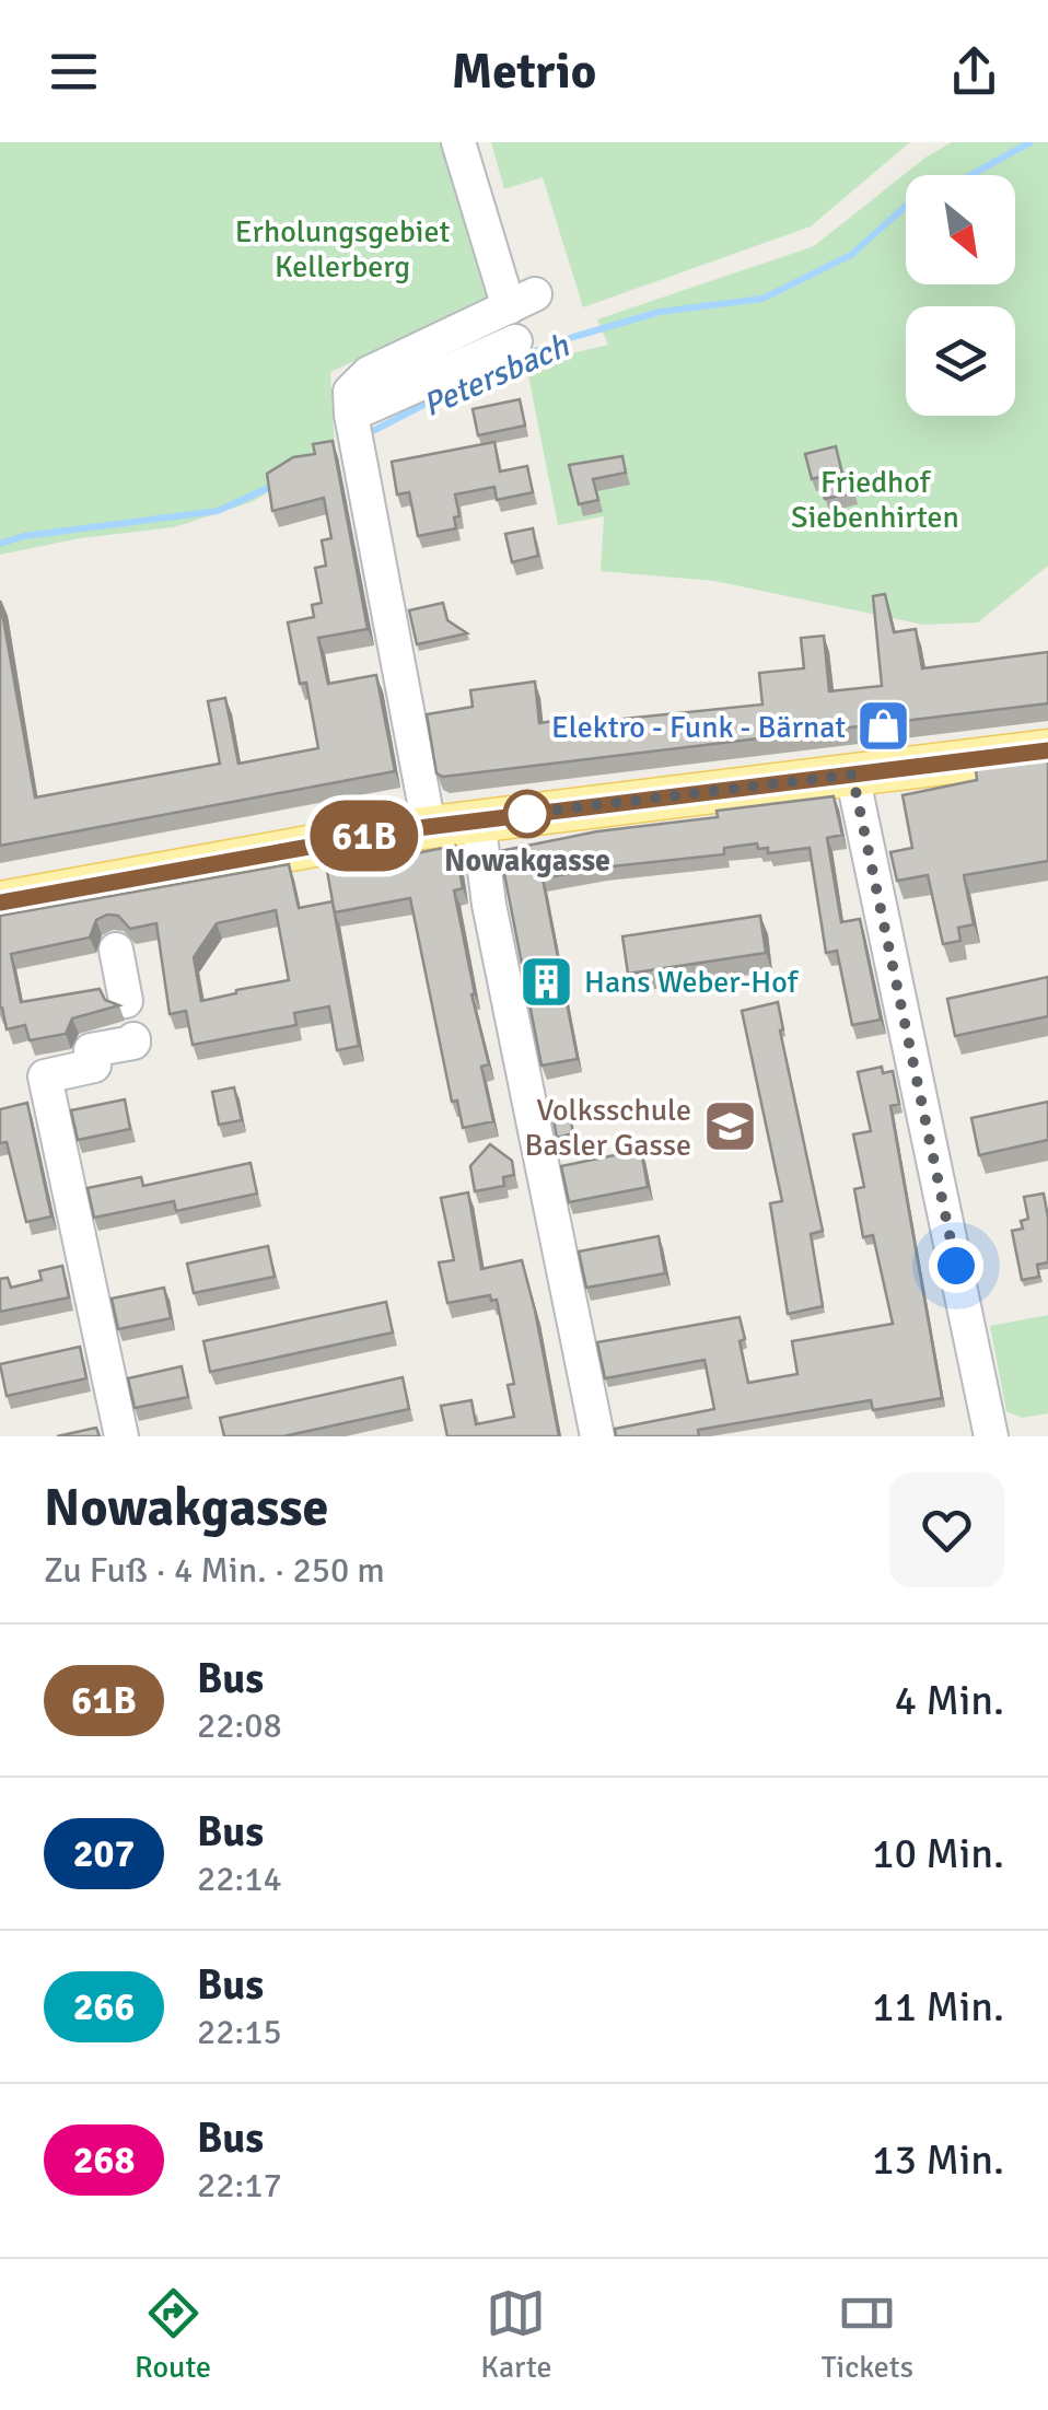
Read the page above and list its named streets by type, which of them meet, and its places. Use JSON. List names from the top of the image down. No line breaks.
{"water":["Petersbach"],"parks":["Erholungsgebiet Kellerberg","Friedhof Siebenhirten"],"places":{"shop":["Elektro - Funk - Bärnat"],"other":["Nowakgasse"],"building":["Hans Weber-Hof"],"school or university":["Volksschule Basler Gasse"]},"lines":["bus line 61B"],"north":"bottom right","page":{"header":"Metrio","on_map":"61B","heading":["Nowakgasse","Zu Fuß · 4 Min. · 250 m"],"list":[{"mark":"61B","name":"Bus","note":"22:08","value":"4 Min."},{"mark":"207","name":"Bus","note":"22:14","value":"10 Min."},{"mark":"266","name":"Bus","note":"22:15","value":"11 Min."},{"mark":"268","name":"Bus","note":"22:17","value":"13 Min."}],"tabs":["Route","Karte","Tickets"]}}
